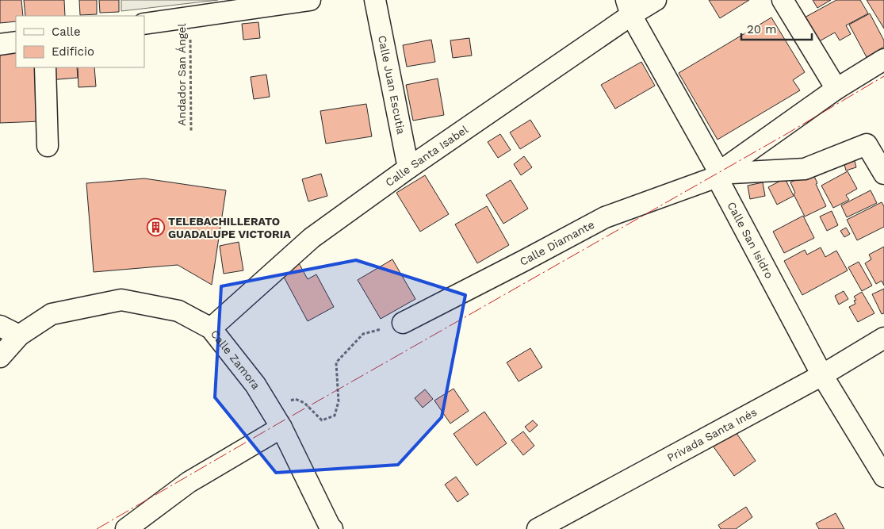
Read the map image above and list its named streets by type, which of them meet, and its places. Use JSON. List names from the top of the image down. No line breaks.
{"streets":{"street":["Calle Juan Escutia","Calle Santa Isabel","Calle San Isidro","Calle Diamante","Calle Zamora","Privada Santa Inés"],"path":["Andador San Ángel"]},"crossings":[["Calle Juan Escutia","Calle Santa Isabel"],["Calle Santa Isabel","Calle San Isidro"],["Calle Santa Isabel","Calle Zamora"],["Calle San Isidro","Calle Diamante"],["Calle San Isidro","Privada Santa Inés"]],"places":{"building":["TELEBACHILLERATO GUADALUPE VICTORIA"]},"legend":["Calle","Edificio"],"scale_bar":"20 m"}
